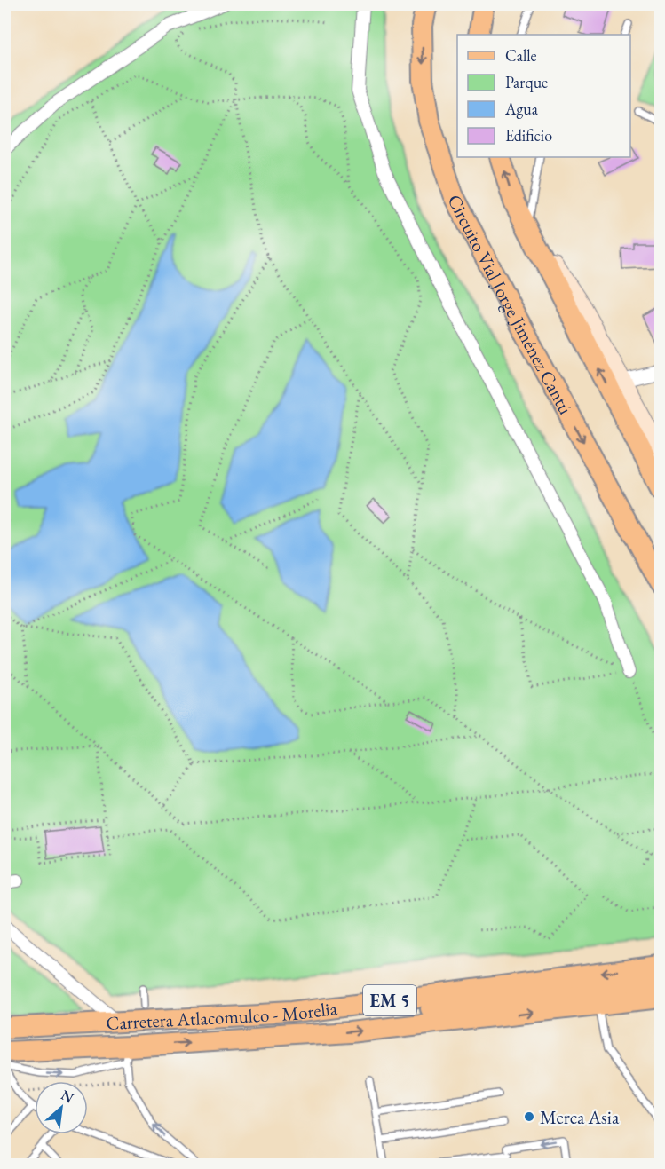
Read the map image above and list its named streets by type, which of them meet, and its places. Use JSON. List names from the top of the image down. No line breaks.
{"streets":{"main road":["Circuito Vial Jorge Jiménez Cantú","EM 5","Carretera Atlacomulco - Morelia"]},"places":["Merca Asia"],"legend":["Calle","Parque","Agua","Edificio"],"north":"top right"}
